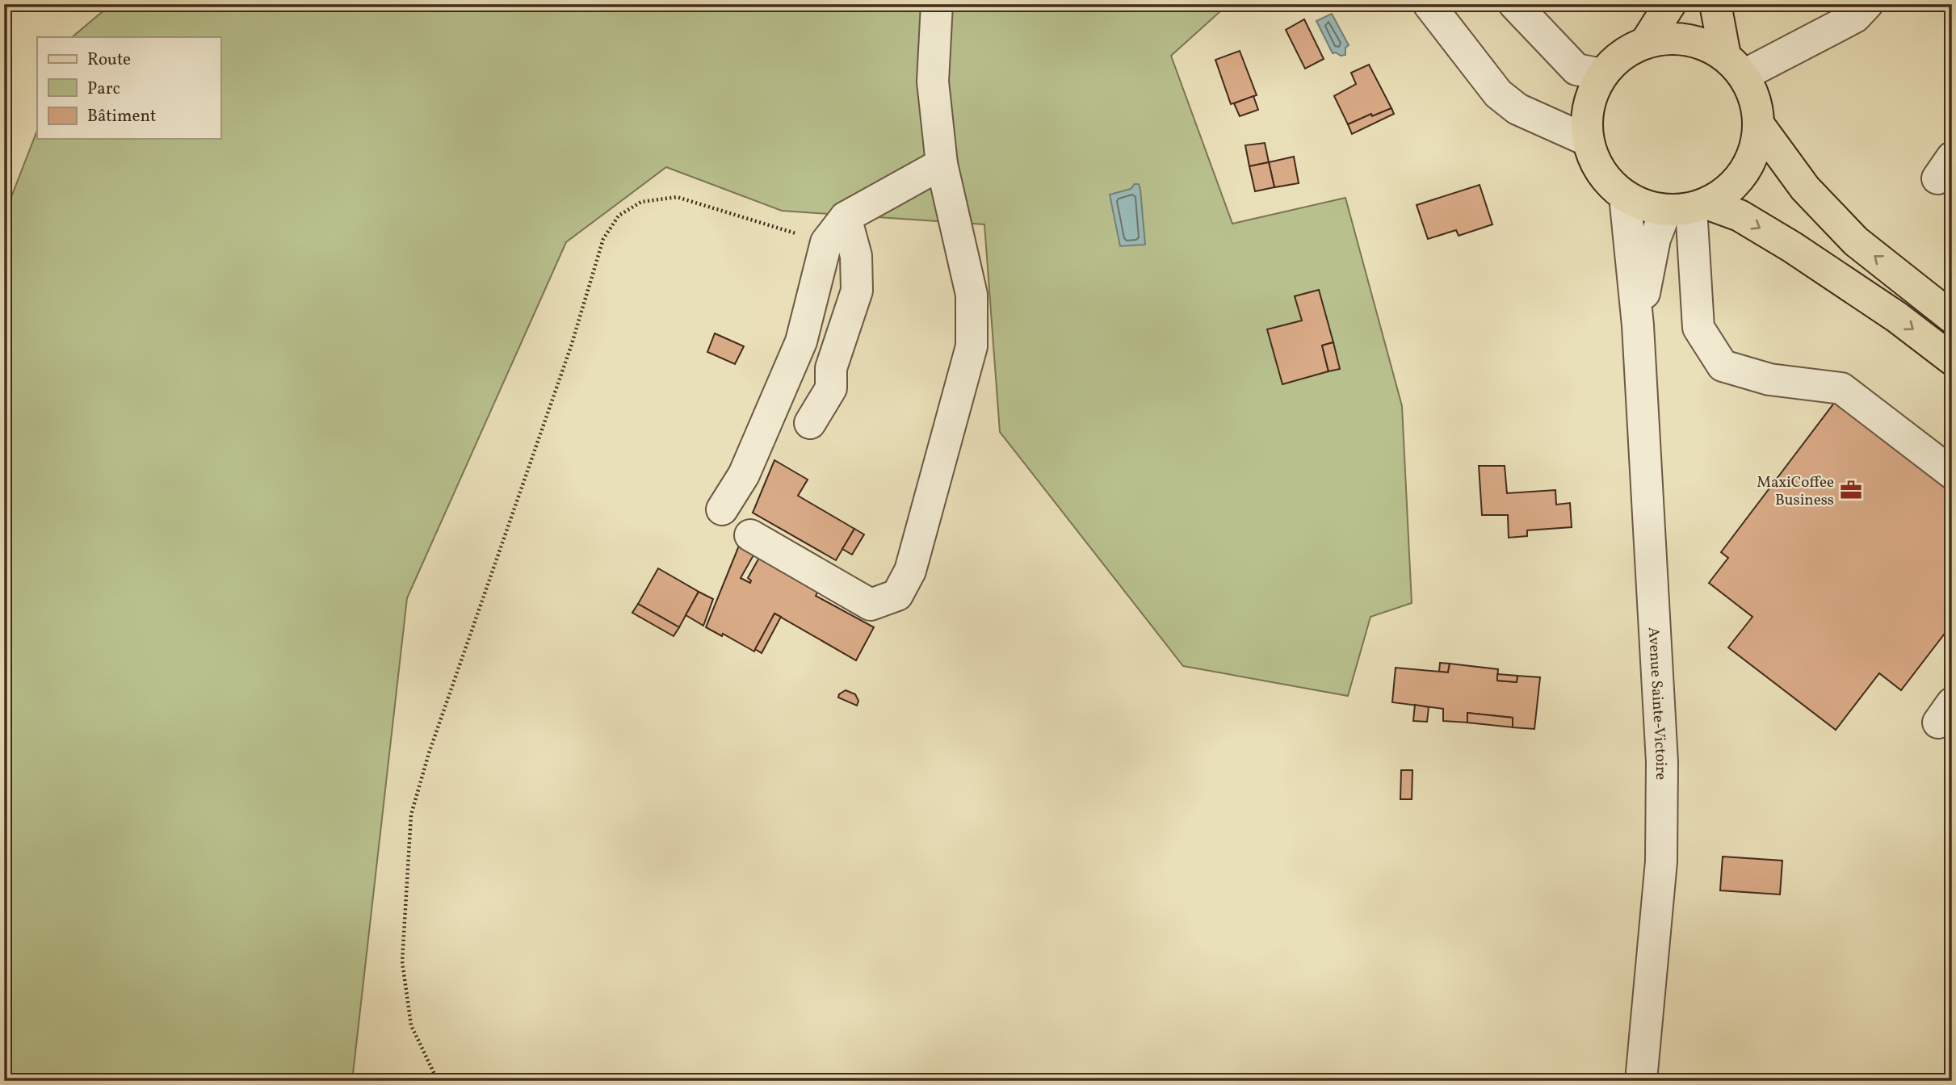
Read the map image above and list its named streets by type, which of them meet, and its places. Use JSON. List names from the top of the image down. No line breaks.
{"streets":{"street":["Avenue Sainte-Victoire"]},"places":{"office":["MaxiCoffee Business"]},"legend":["Route","Parc","Bâtiment"]}
